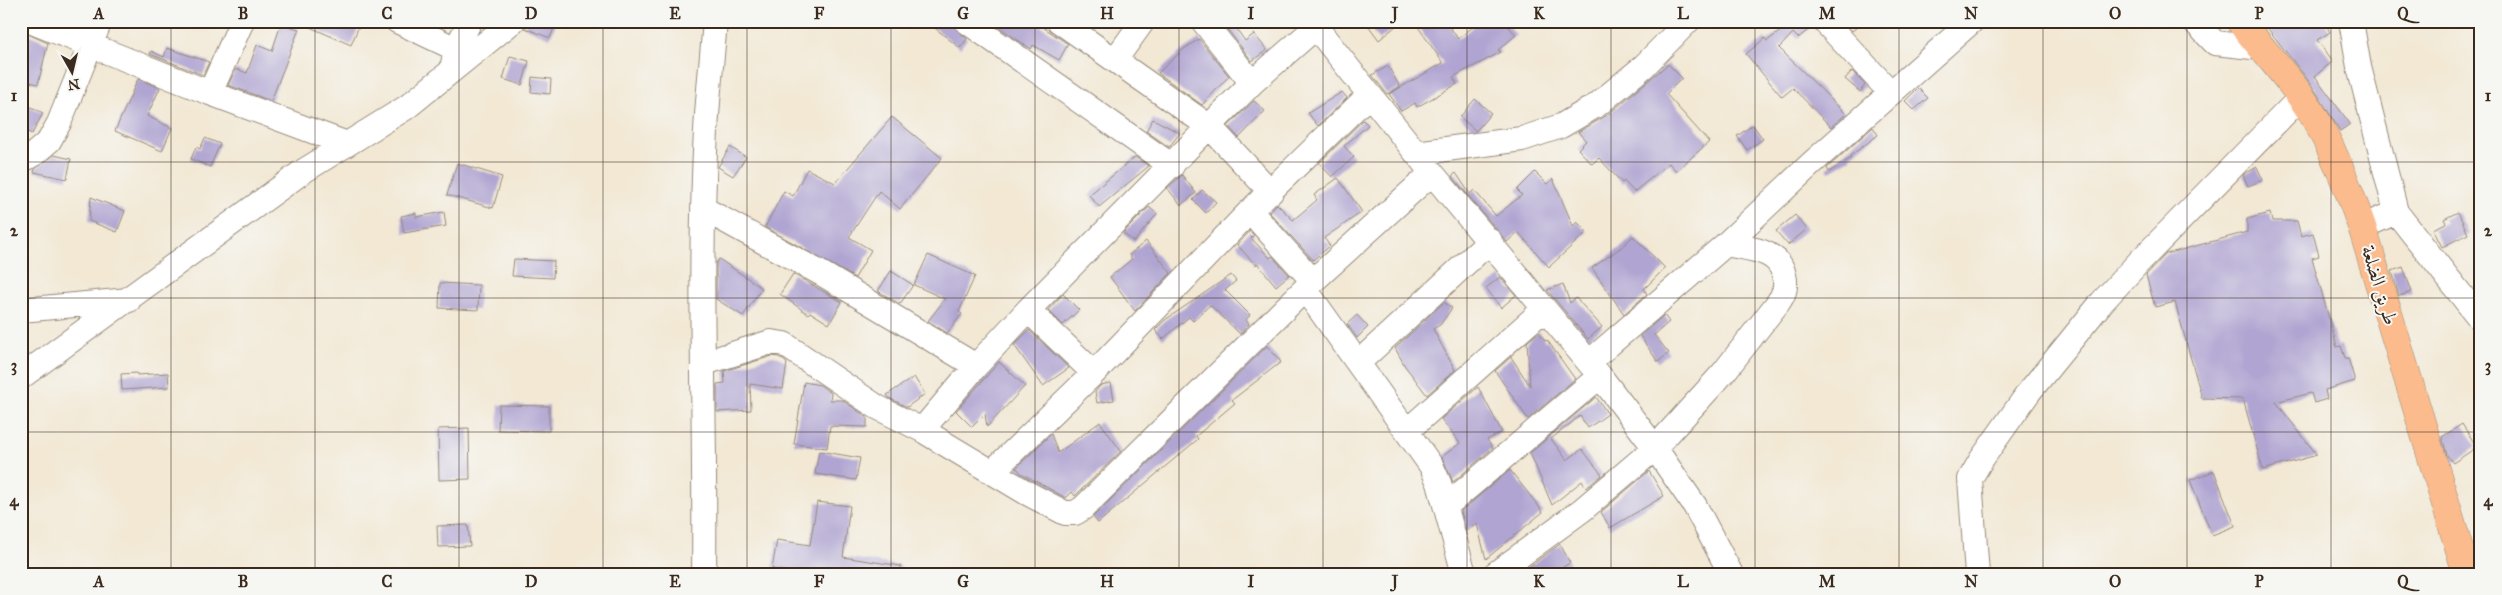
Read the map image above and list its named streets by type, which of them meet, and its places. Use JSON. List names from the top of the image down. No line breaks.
{"streets":{"main road":["طريق الضلعة"]},"north":"bottom","grid":{"columns":["A","B","C","D","E","F","G","H","I","J","K","L","M","N","O","P","Q"],"rows":["1","2","3","4"]}}
